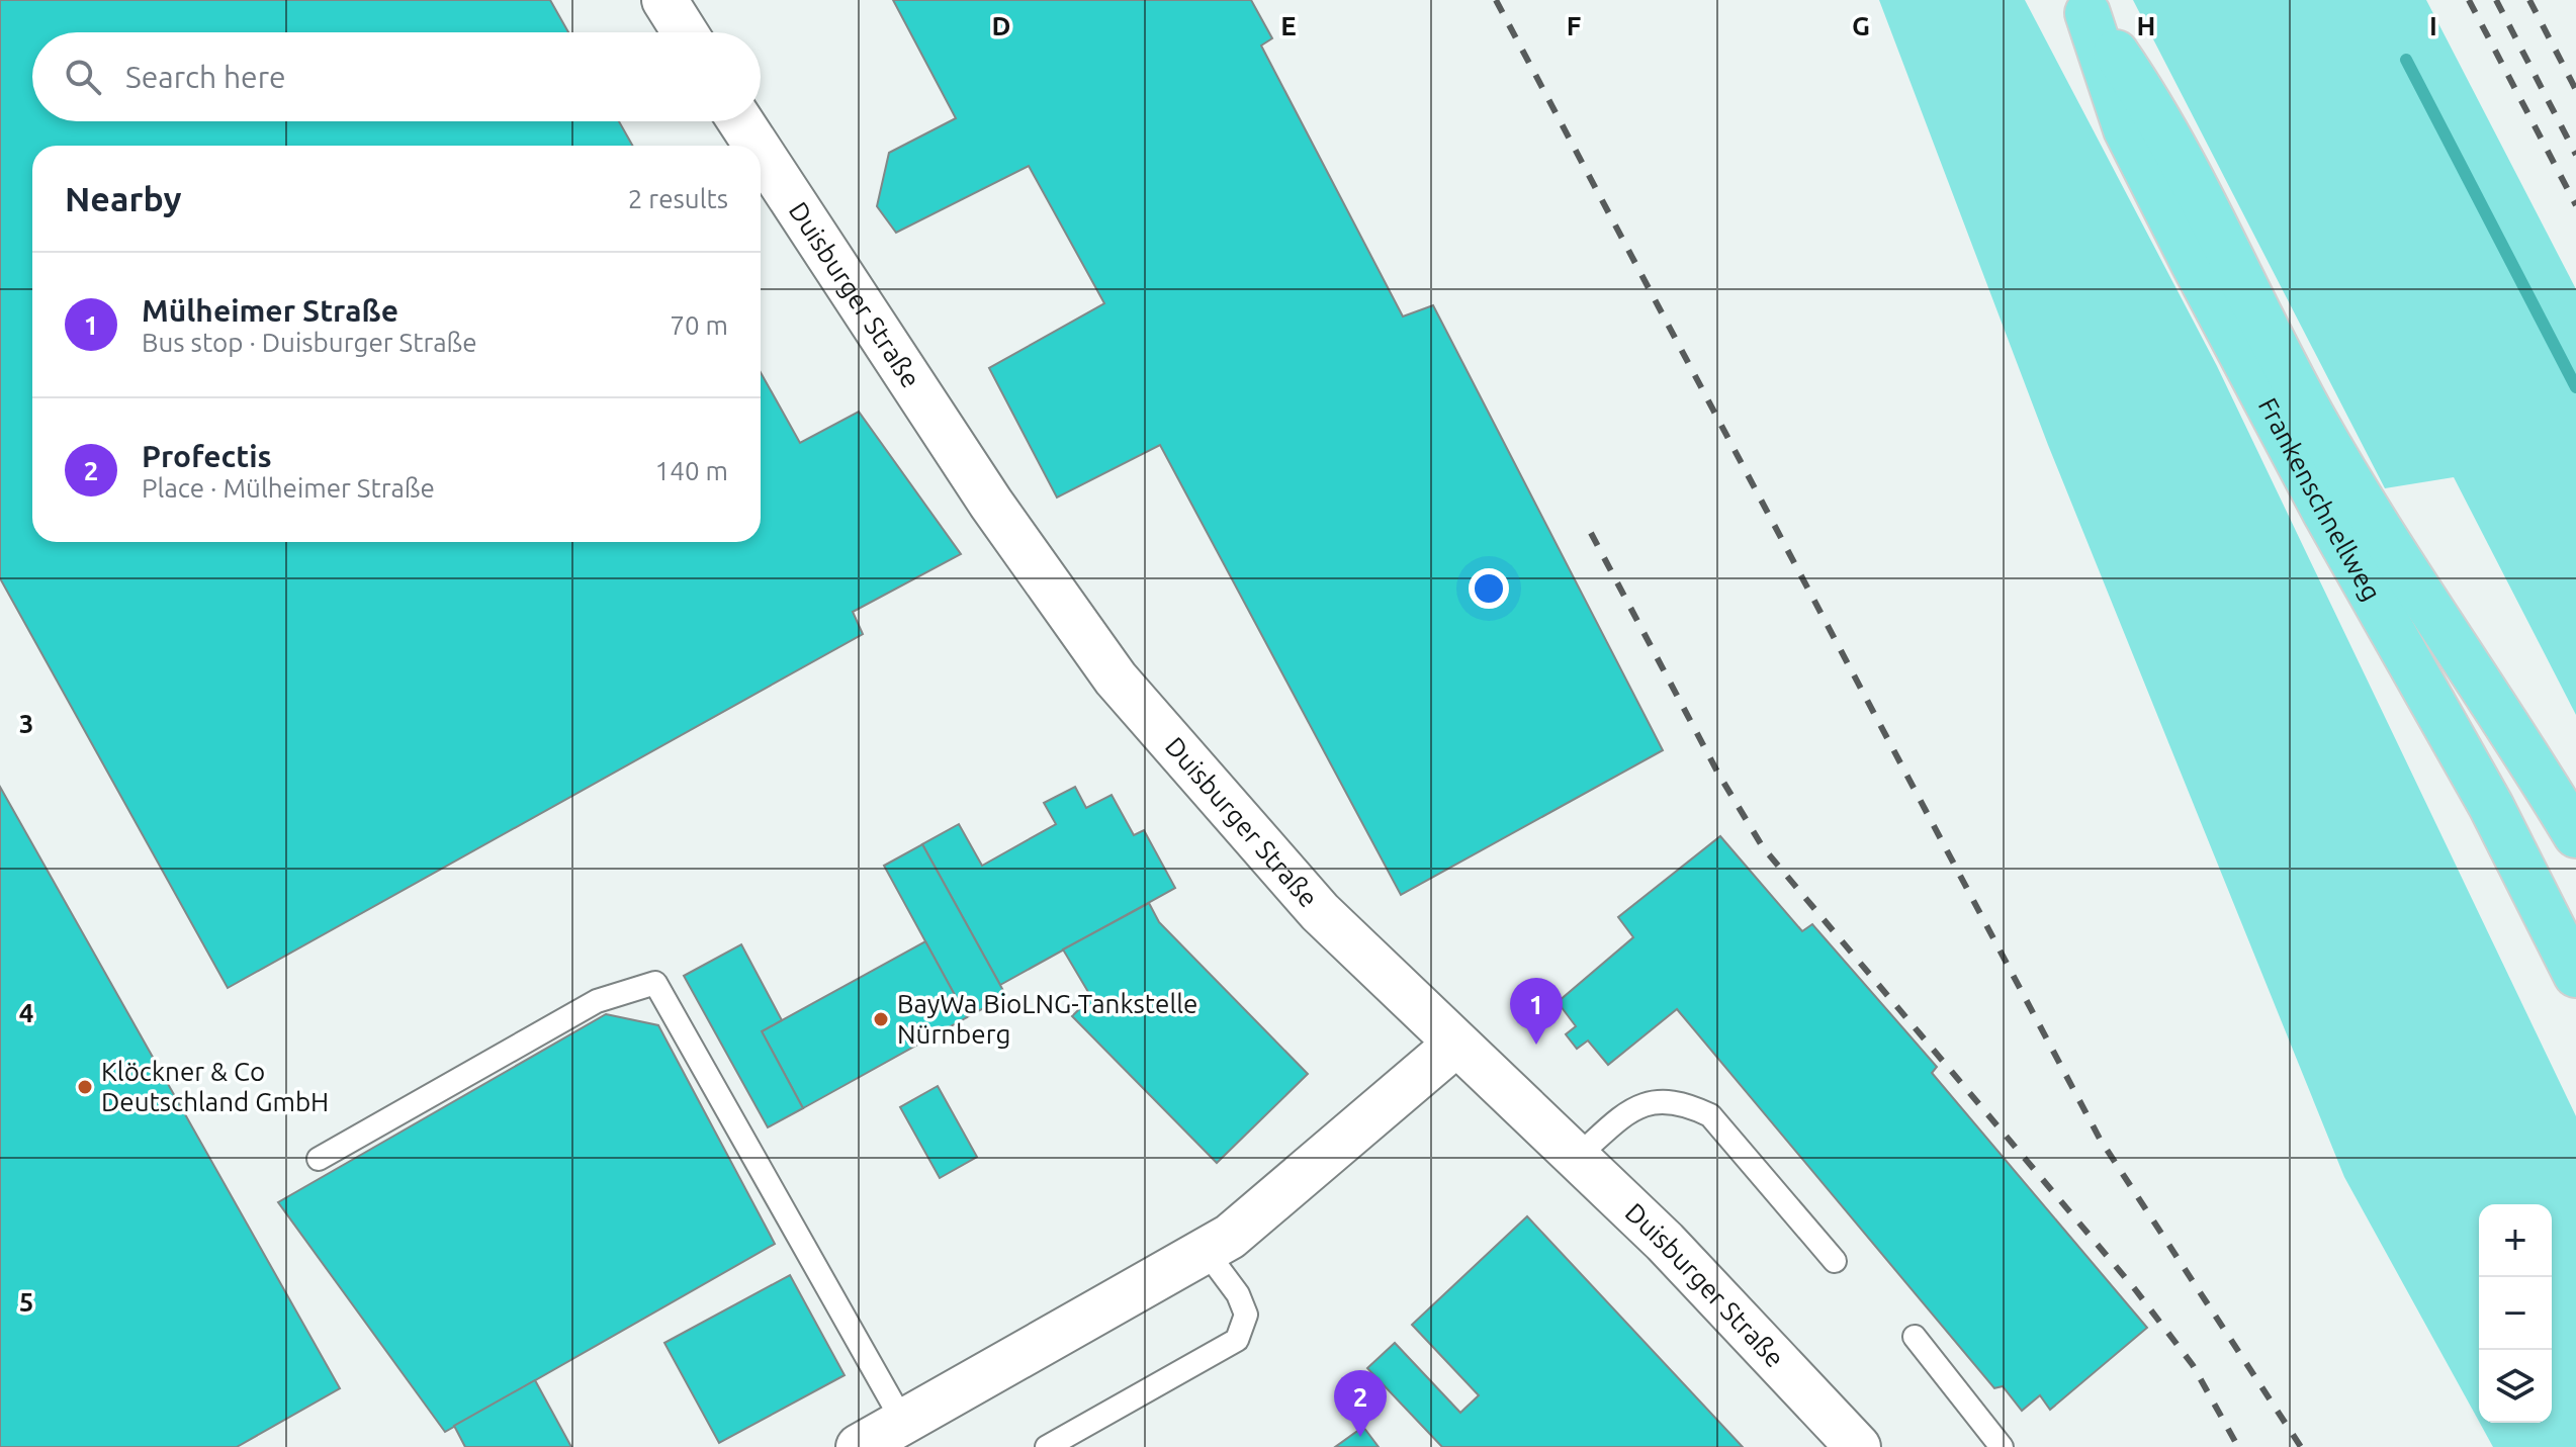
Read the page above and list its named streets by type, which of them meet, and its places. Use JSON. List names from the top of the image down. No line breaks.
{"streets":{"highway":["Frankenschnellweg"],"street":["Duisburger Straße"]},"places":["BayWa BioLNG-Tankstelle Nürnberg","Klöckner & Co Deutschland GmbH"],"page":{"search":"Search here","heading":["Nearby","2 results"],"list":[{"mark":"1","name":"Mülheimer Straße","note":"Bus stop · Duisburger Straße","value":"70 m"},{"mark":"2","name":"Profectis","note":"Place · Mülheimer Straße","value":"140 m"}],"pins":["1","2"],"map_buttons":["+","−"]},"grid":{"columns":["D","E","F","G","H","I"],"rows":["3","4","5"]}}
